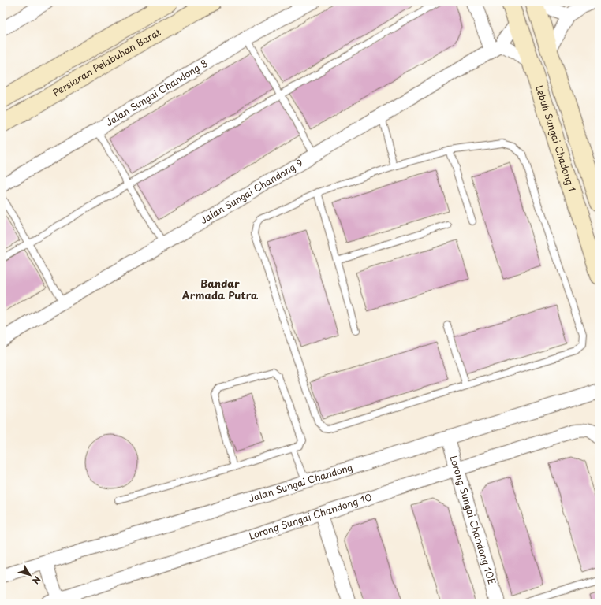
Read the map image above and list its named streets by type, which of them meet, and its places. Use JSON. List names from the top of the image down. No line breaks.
{"streets":{"street":["Persiaran Pelabuhan Barat","Jalan Sungai Chandong 8","Lebuh Sungai Chadong 1","Jalan Sungai Chandong 9","Jalan Sungai Chandong","Lorong Sungai Chandong 10","Lorong Sungai Chandong 10E"]},"crossings":[["Lebuh Sungai Chadong 1","Jalan Sungai Chandong 9"],["Jalan Sungai Chandong","Lorong Sungai Chandong 10E"],["Lorong Sungai Chandong 10","Lorong Sungai Chandong 10E"]],"districts":["Bandar Armada Putra"],"north":"bottom right"}
